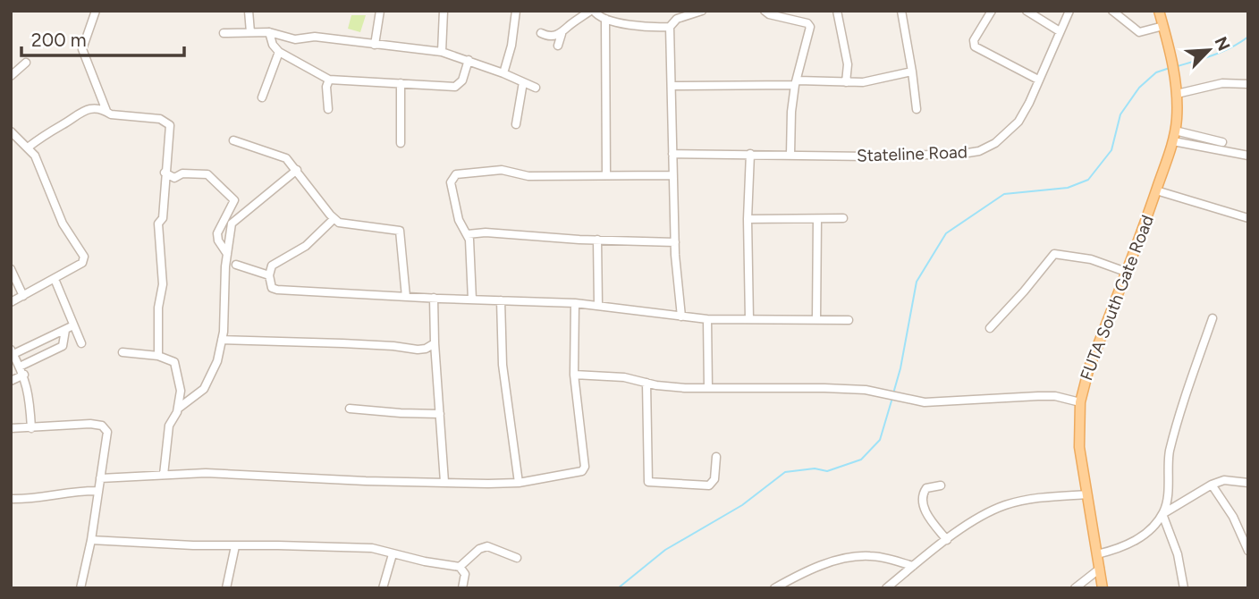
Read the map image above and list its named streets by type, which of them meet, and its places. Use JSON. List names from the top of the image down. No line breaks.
{"streets":{"main road":["FUTA South Gate Road"],"street":["Stateline Road"]},"scale_bar":"200 m","north":"top right"}
